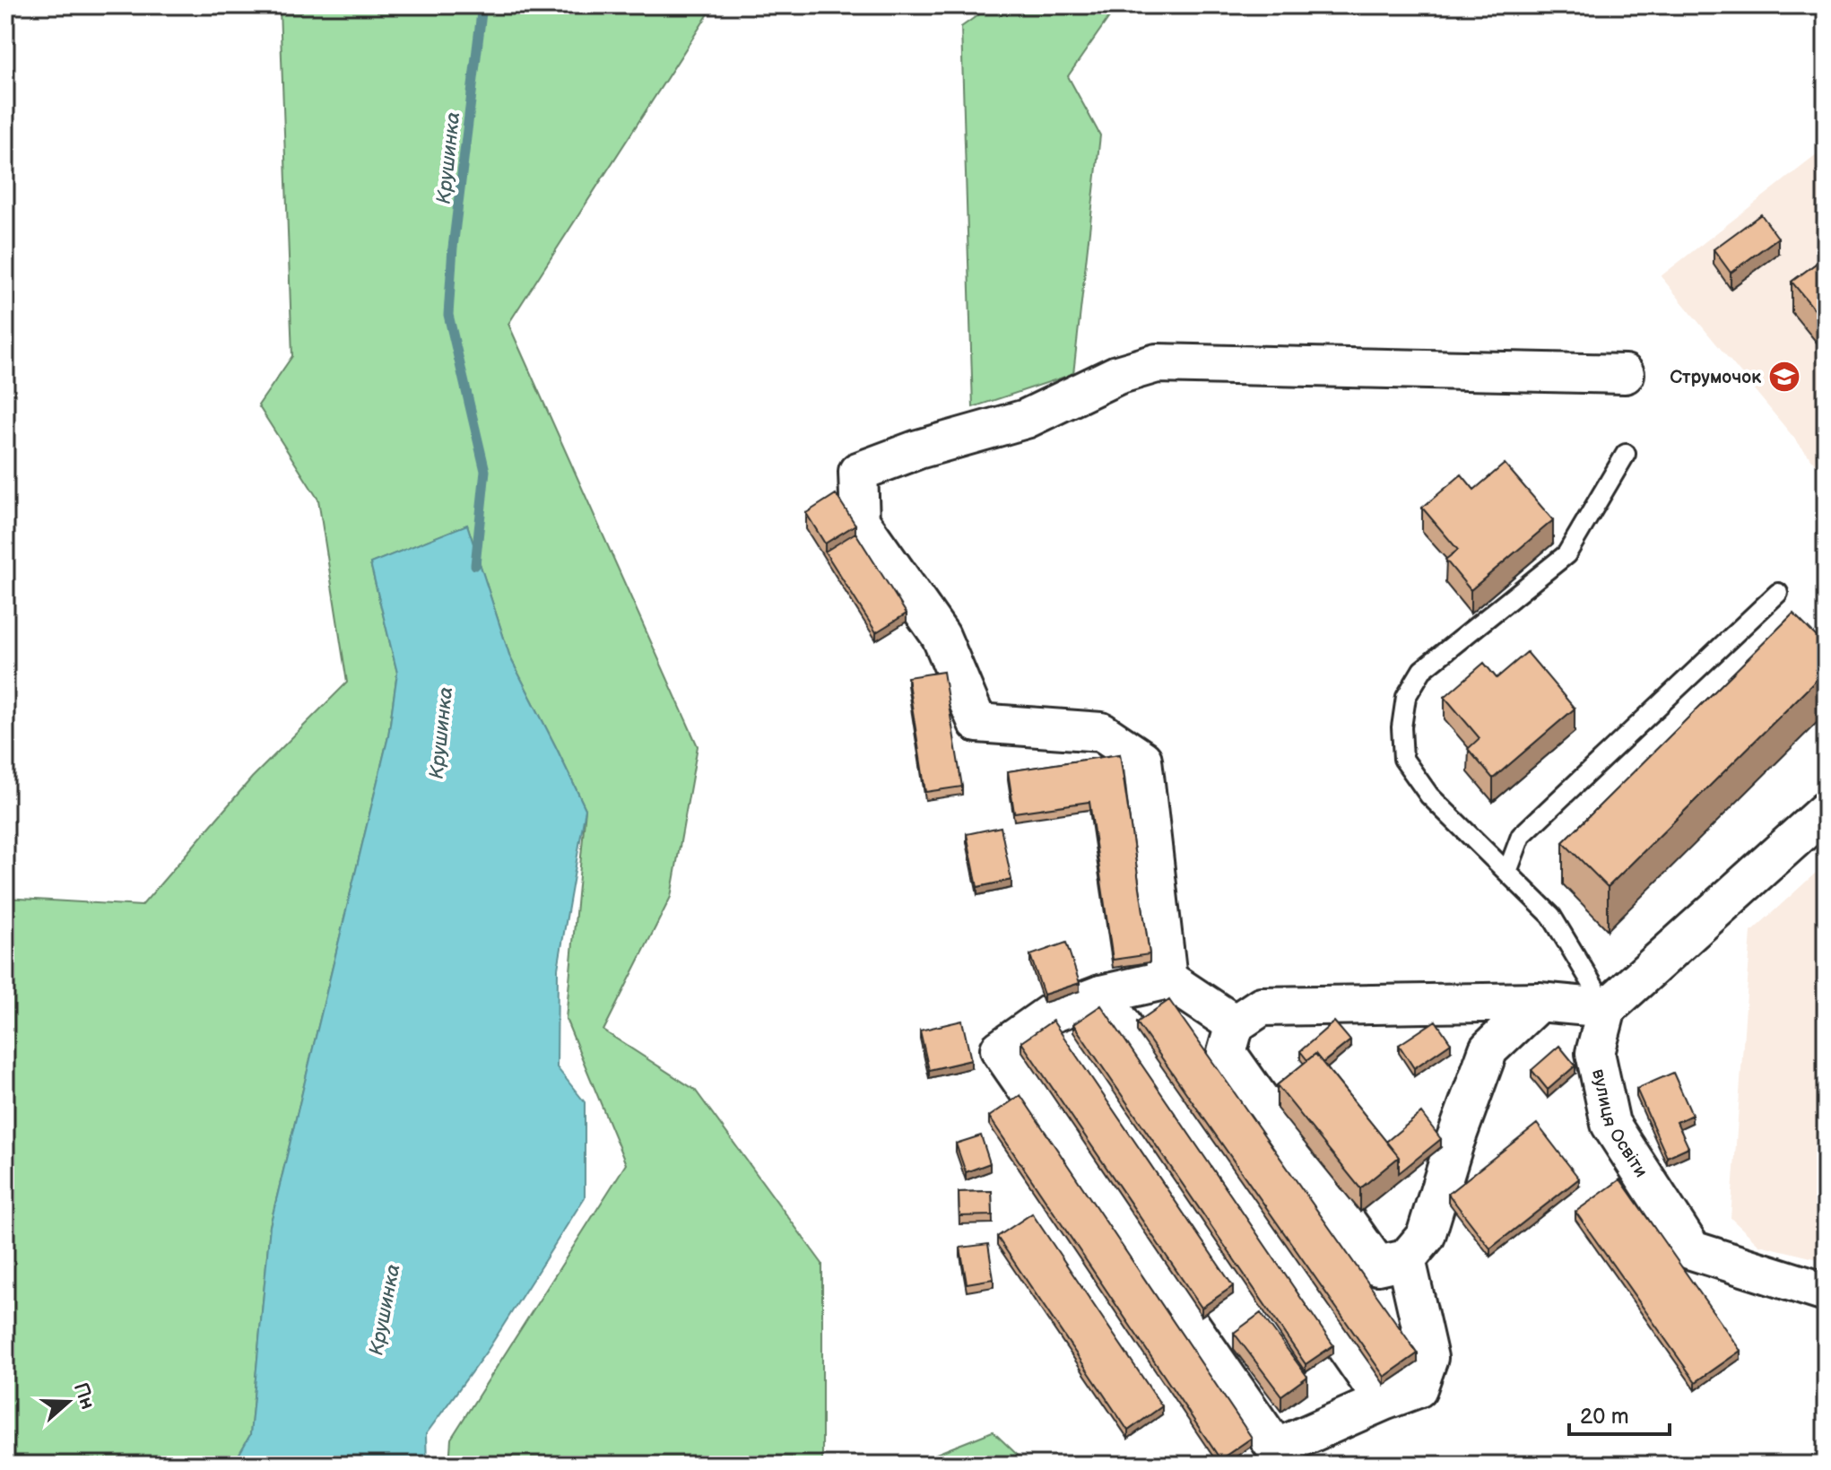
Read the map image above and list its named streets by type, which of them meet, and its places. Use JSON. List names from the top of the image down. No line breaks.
{"streets":{"street":["вулиця Освіти"]},"water":["Крушинка"],"places":{"school or university":["Струмочок"]},"scale_bar":"20 m","north":"right"}
